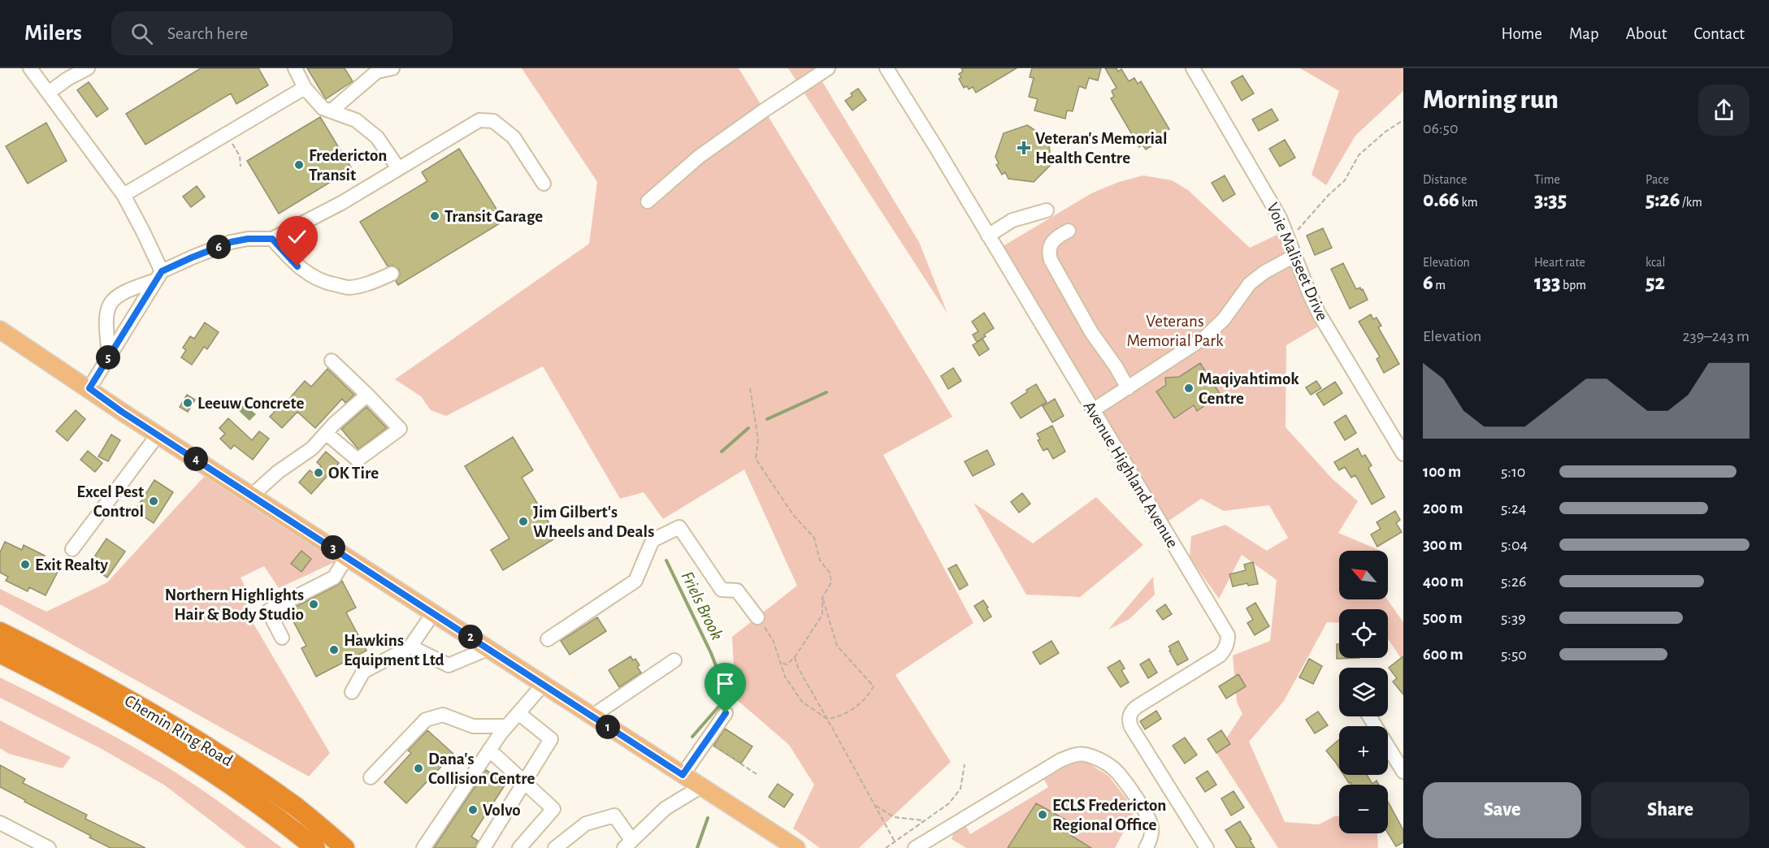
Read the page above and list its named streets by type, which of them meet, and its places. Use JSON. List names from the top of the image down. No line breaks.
{"streets":{"highway":["Chemin Ring Road"],"street":["Voie Maliseet Drive","Avenue Highland Avenue"]},"water":["Friels Brook"],"parks":["Veterans Memorial Park"],"places":{"health":["Veteran's Memorial Health Centre"],"other":["Fredericton Transit","Transit Garage","Maqiyahtimok Centre","Leeuw Concrete","OK Tire","Excel Pest Control","Jim Gilbert's Wheels and Deals","Exit Realty","Northern Highlights Hair & Body Studio","Hawkins Equipment Ltd","Dana's Collision Centre","Volvo","ECLS Fredericton Regional Office"]},"north":"top left","page":{"header":"Milers","search":"Search here","nav":["Home","Map","About","Contact"],"heading":["Morning run","06:50"],"stats":[["Distance","0.66 km"],["Time","3:35"],["Pace","5:26 /km"],["Elevation","6 m"],["Heart rate","133 bpm"],["kcal","52"]],"pins":["6","5","4","3","2","1"],"chart":["Elevation","239–243 m"],"list":[{"name":"100 m","note":"5:10"},{"name":"200 m","note":"5:24"},{"name":"300 m","note":"5:04"},{"name":"400 m","note":"5:26"},{"name":"500 m","note":"5:39"},{"name":"600 m","note":"5:50"}],"map_buttons":["+","−"],"buttons":["Save","Share"]}}
